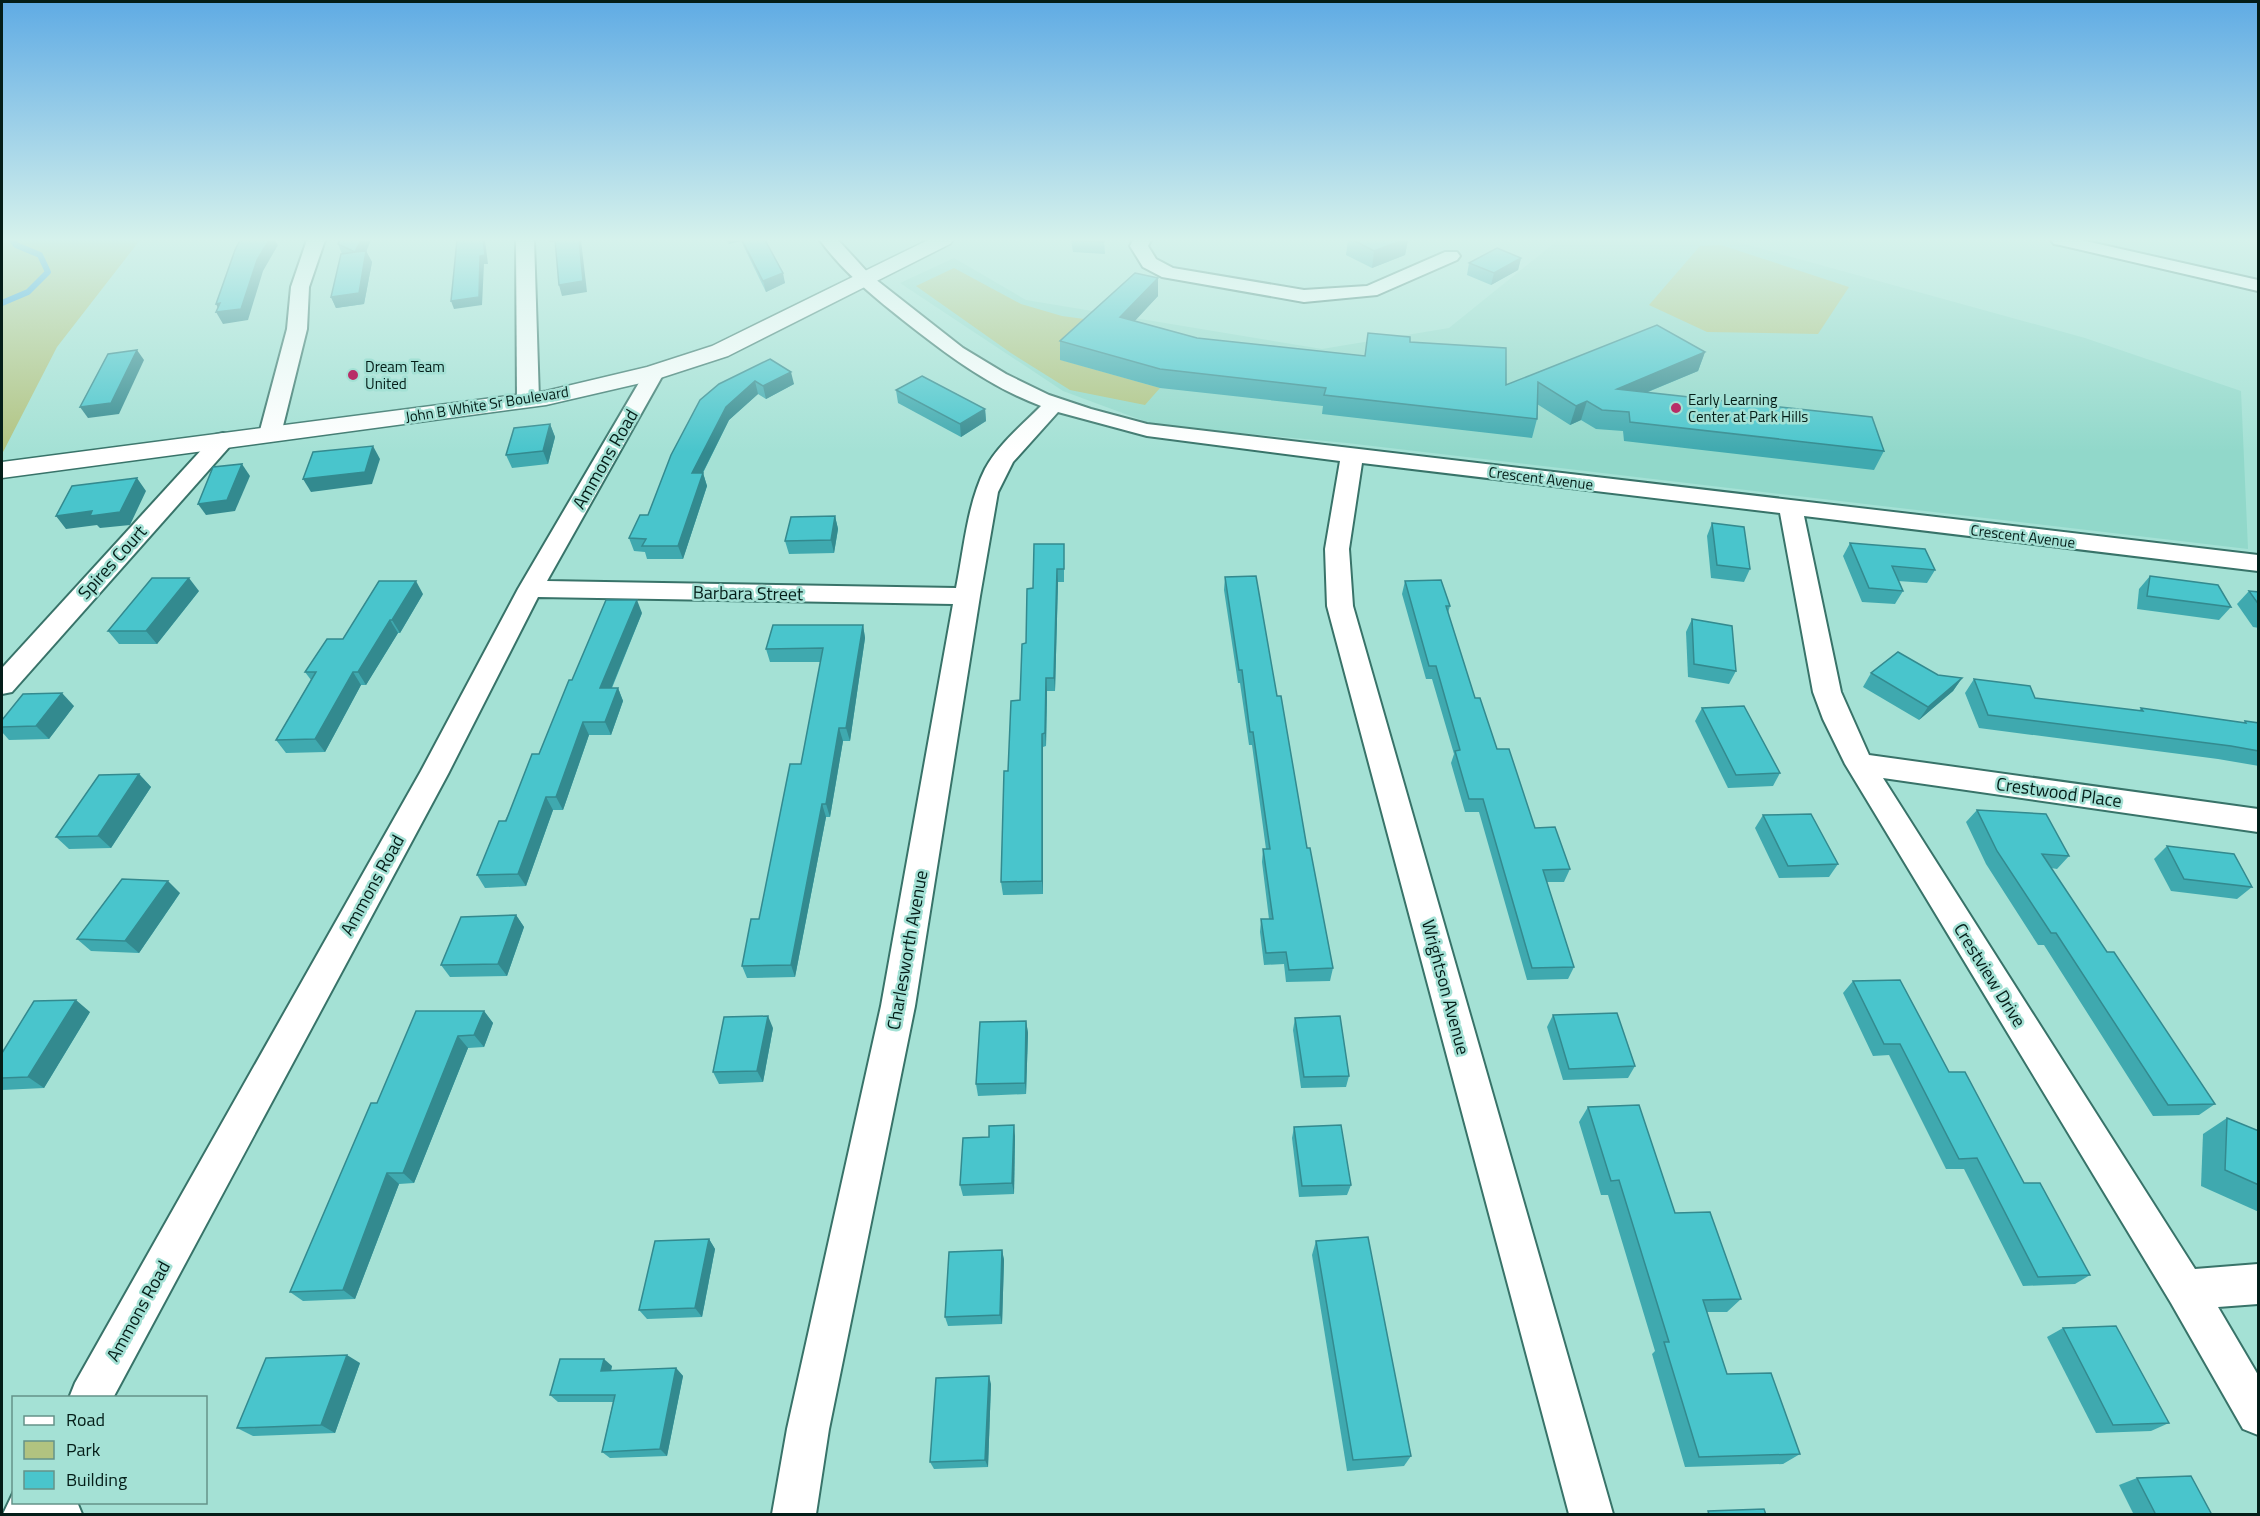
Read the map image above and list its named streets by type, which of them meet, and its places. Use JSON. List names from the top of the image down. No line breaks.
{"streets":{"main road":["John B White Sr Boulevard"],"street":["Ammons Road","Crescent Avenue","Spires Court","Barbara Street","Crestwood Place","Charlesworth Avenue","Crestview Drive","Wrightson Avenue"]},"crossings":[["John B White Sr Boulevard","Ammons Road"],["John B White Sr Boulevard","Spires Court"],["Ammons Road","Barbara Street"],["Crescent Avenue","Charlesworth Avenue"],["Crescent Avenue","Crestview Drive"],["Crescent Avenue","Wrightson Avenue"],["Barbara Street","Charlesworth Avenue"],["Crestwood Place","Crestview Drive"]],"places":["Dream Team United","Early Learning Center at Park Hills"],"legend":["Road","Park","Building"]}
